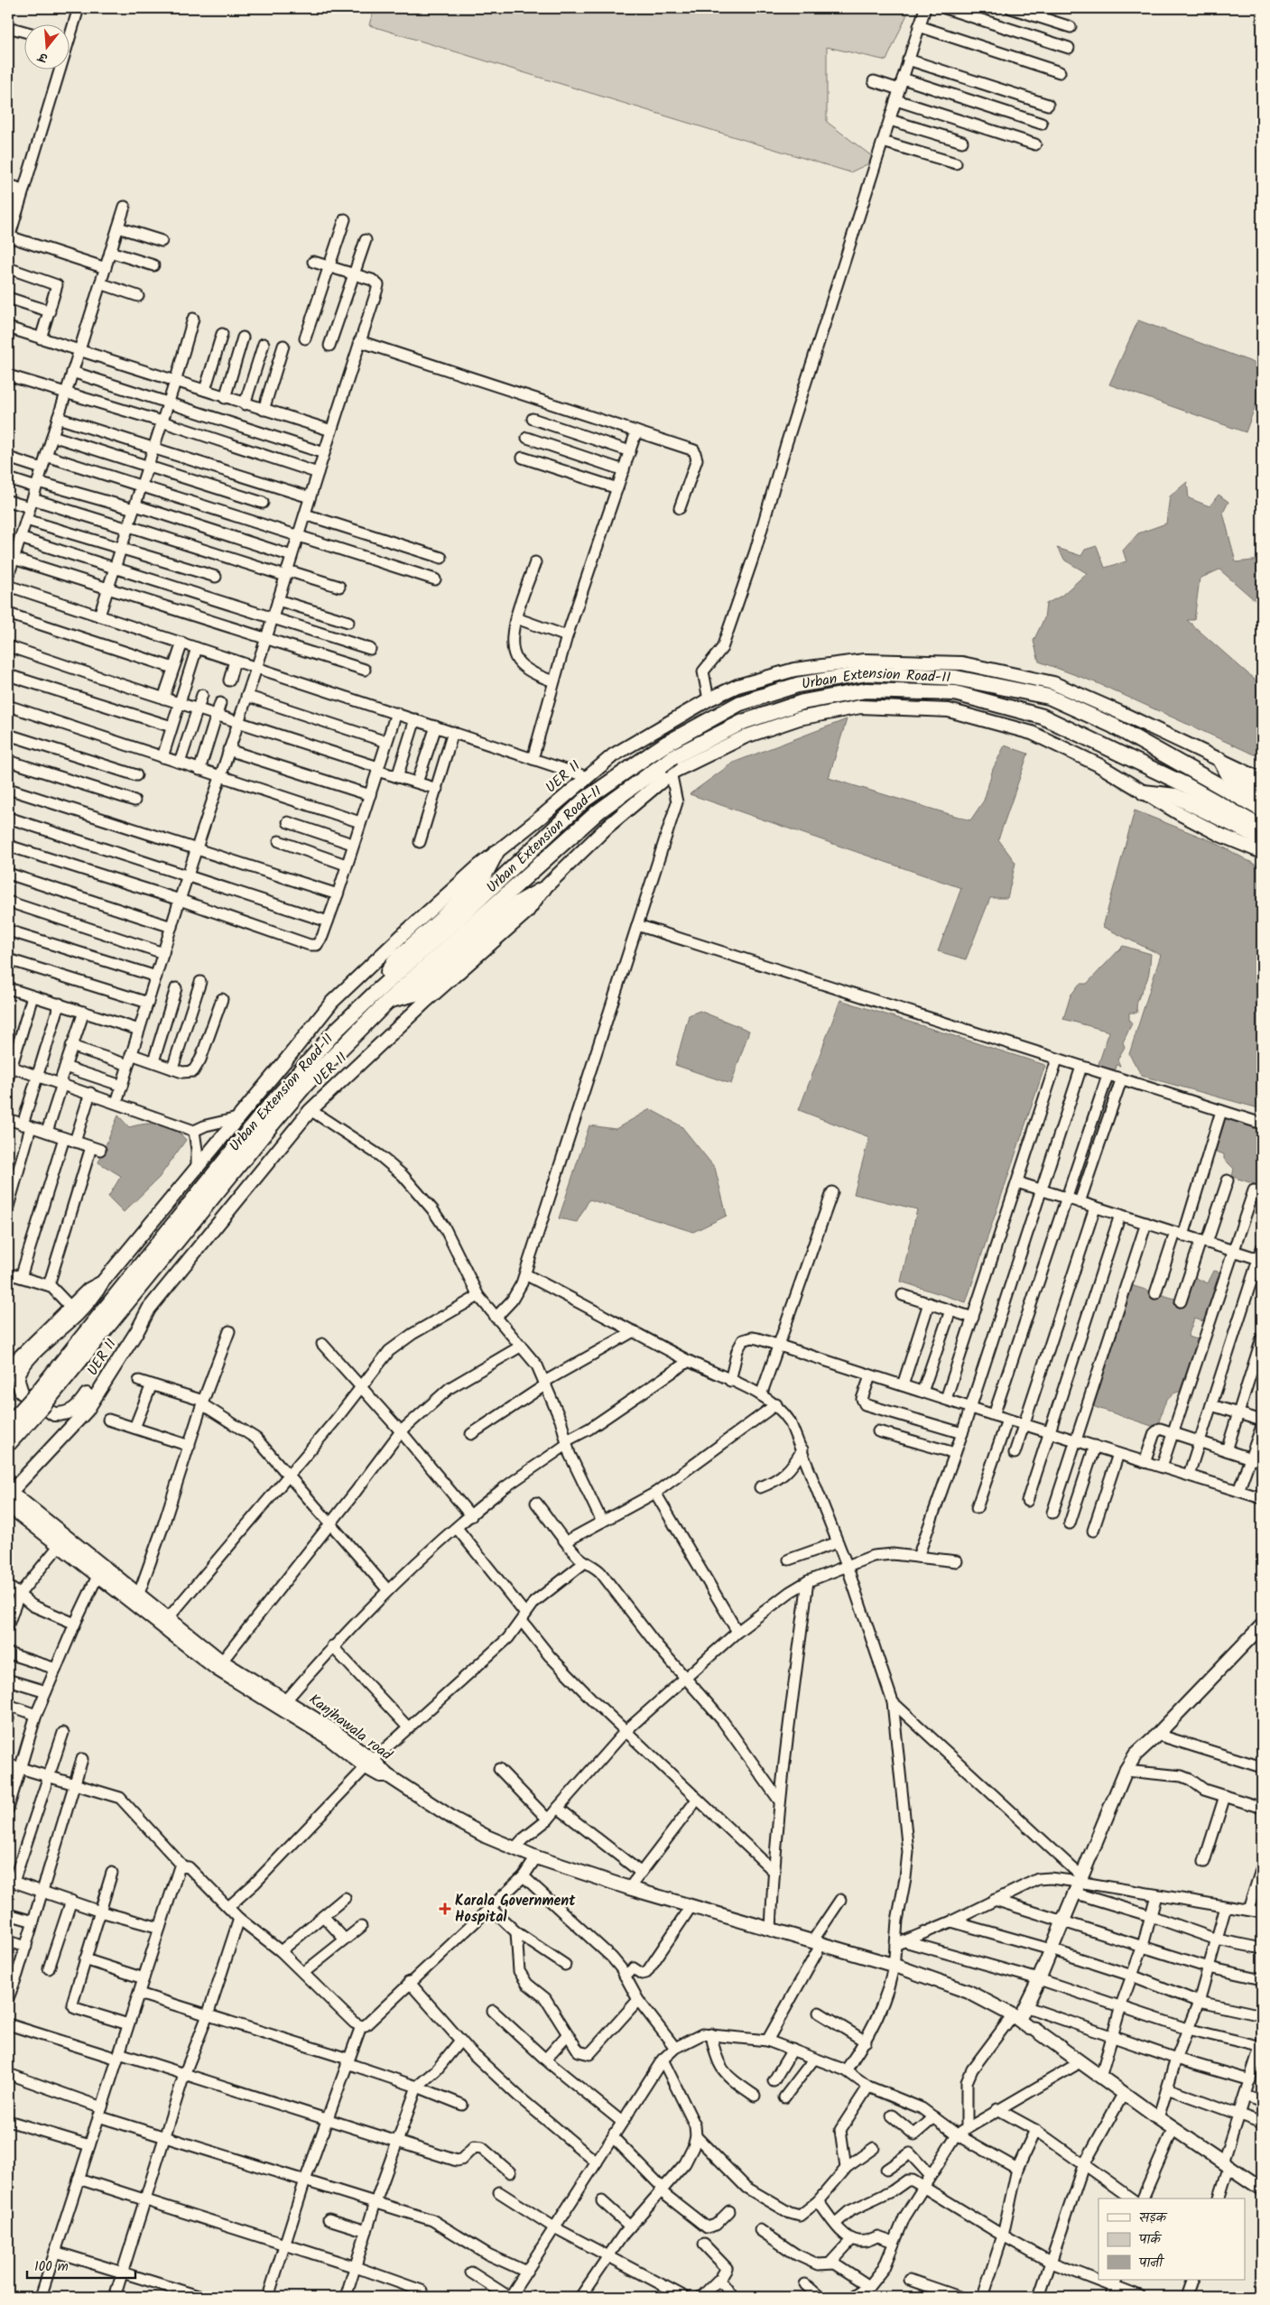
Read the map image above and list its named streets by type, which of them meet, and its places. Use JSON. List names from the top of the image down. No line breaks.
{"streets":{"highway":["Urban Extension Road-II"],"main road":["UER II","Kanjhawala road"]},"crossings":[["Urban Extension Road-II","UER II"],["UER II","Kanjhawala road"]],"places":{"health":["Karala Government Hospital"]},"legend":["सड़क","पार्क","पानी"],"scale_bar":"100 m","north":"bottom"}
